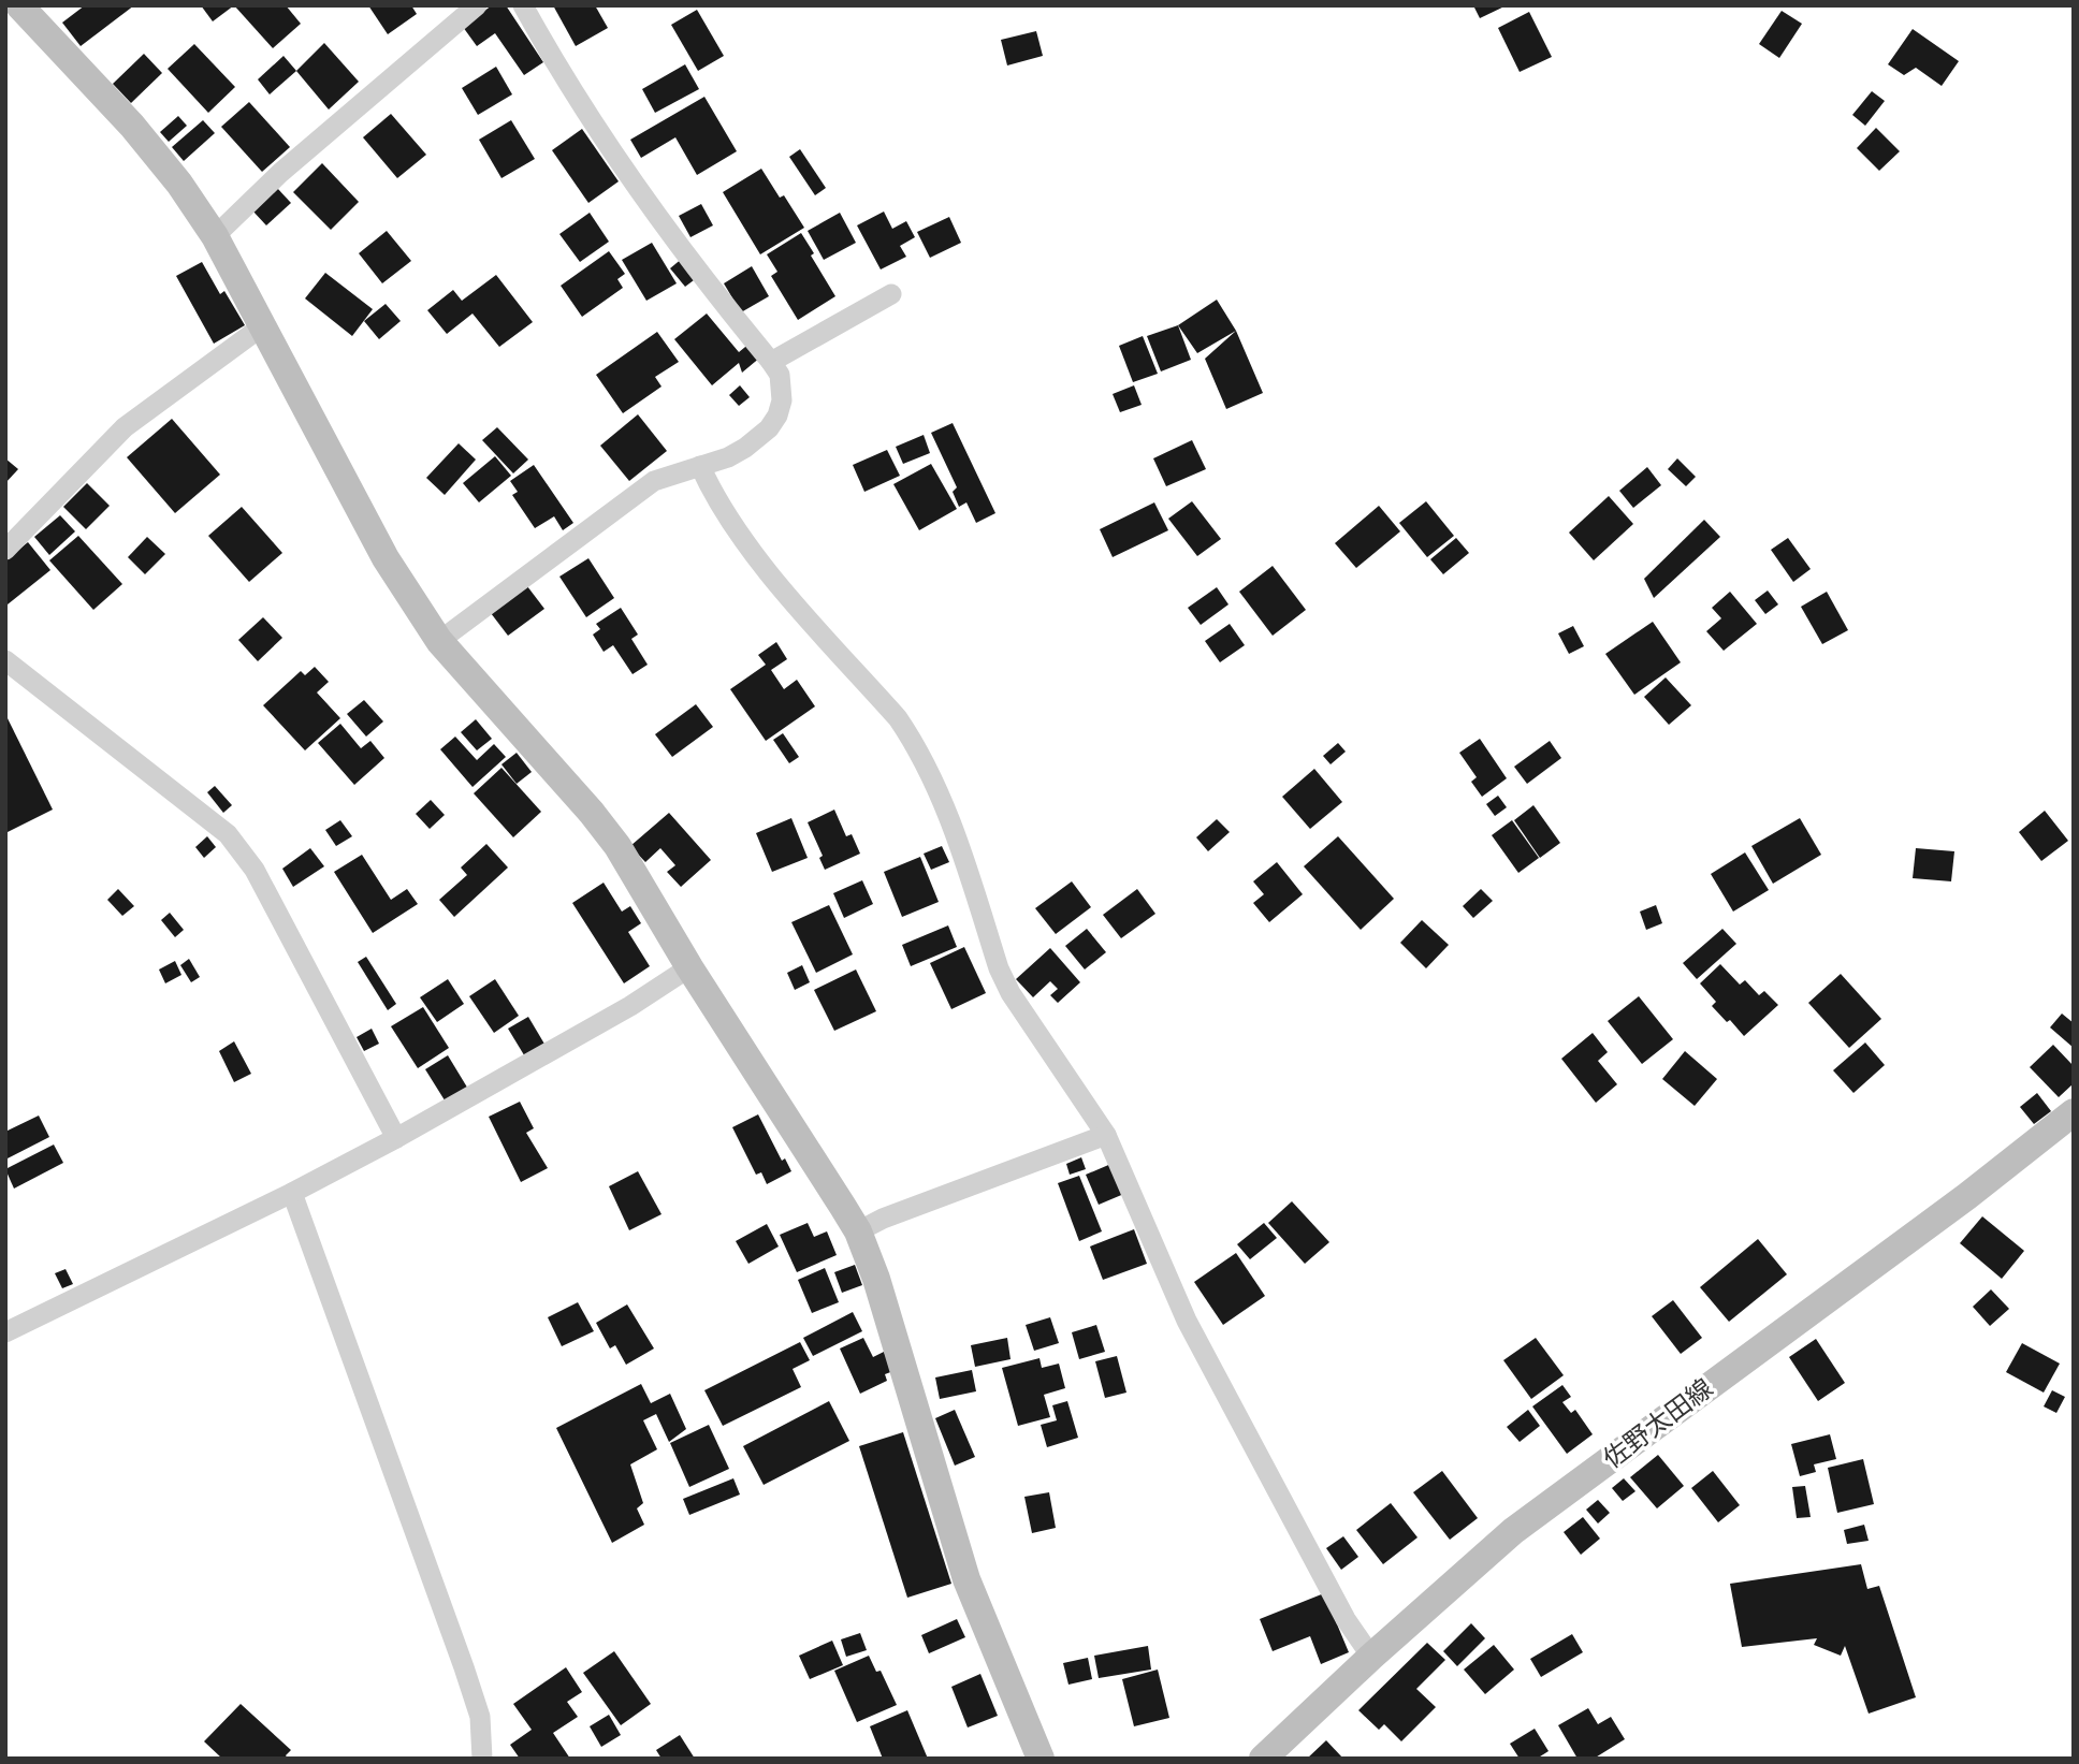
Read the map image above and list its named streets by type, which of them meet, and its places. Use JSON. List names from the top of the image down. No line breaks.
{"streets":{"street":["佐野太田線"]}}
